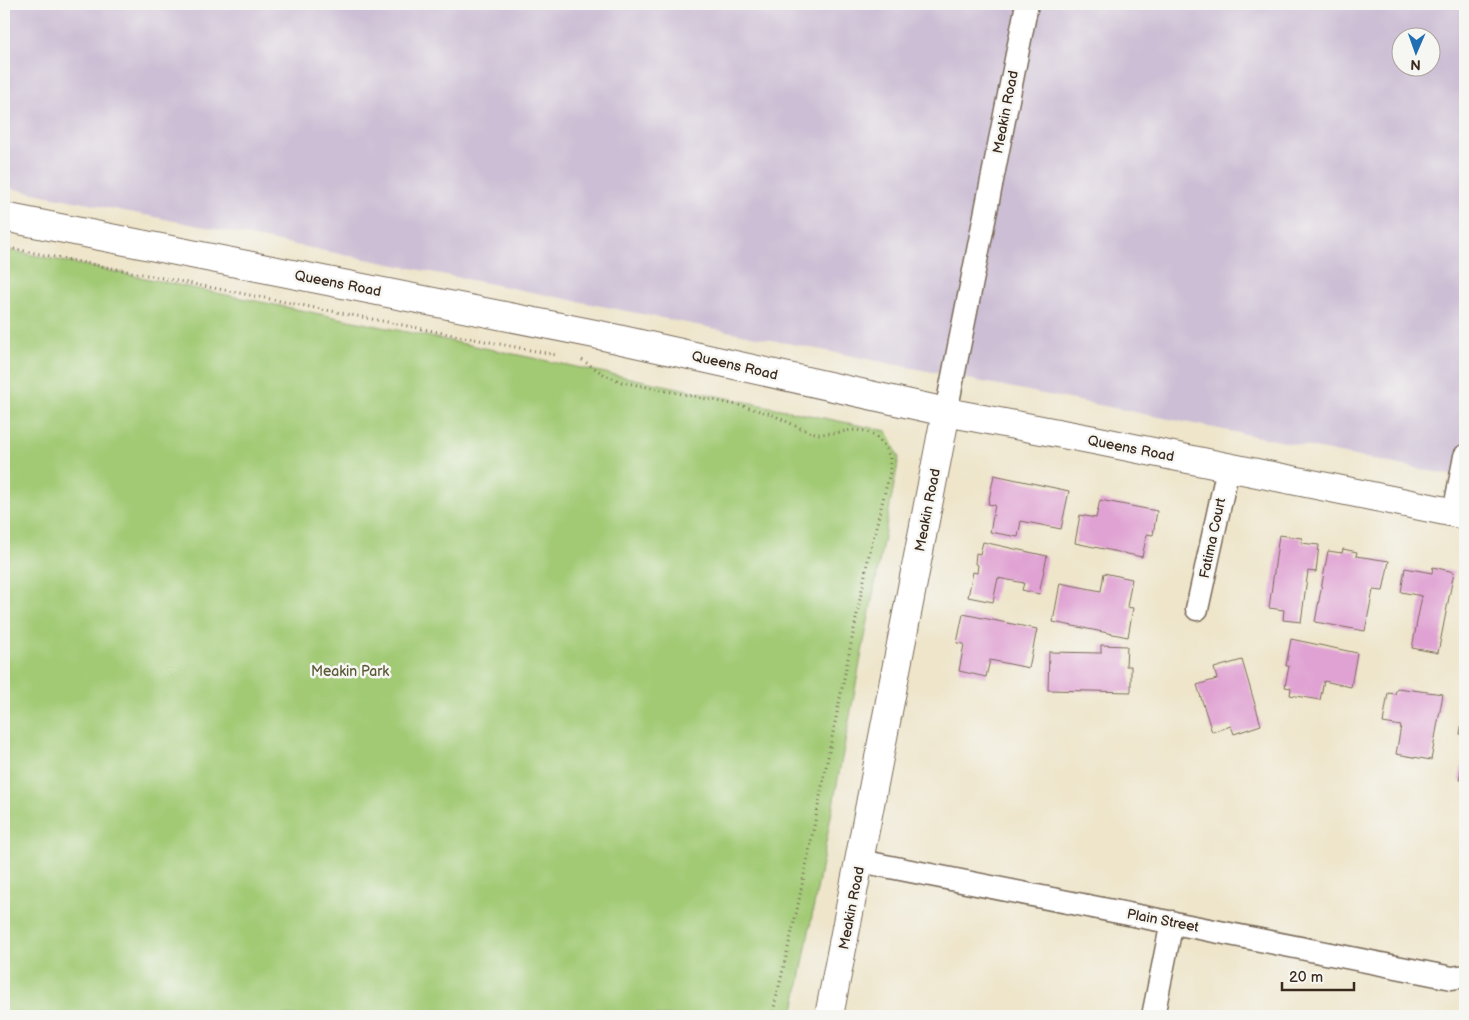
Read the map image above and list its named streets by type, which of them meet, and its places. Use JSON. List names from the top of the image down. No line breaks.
{"streets":{"street":["Meakin Road","Queens Road","Fatima Court","Plain Street"]},"crossings":[["Meakin Road","Queens Road"],["Meakin Road","Plain Street"],["Queens Road","Fatima Court"]],"parks":["Meakin Park"],"scale_bar":"20 m","north":"bottom"}
